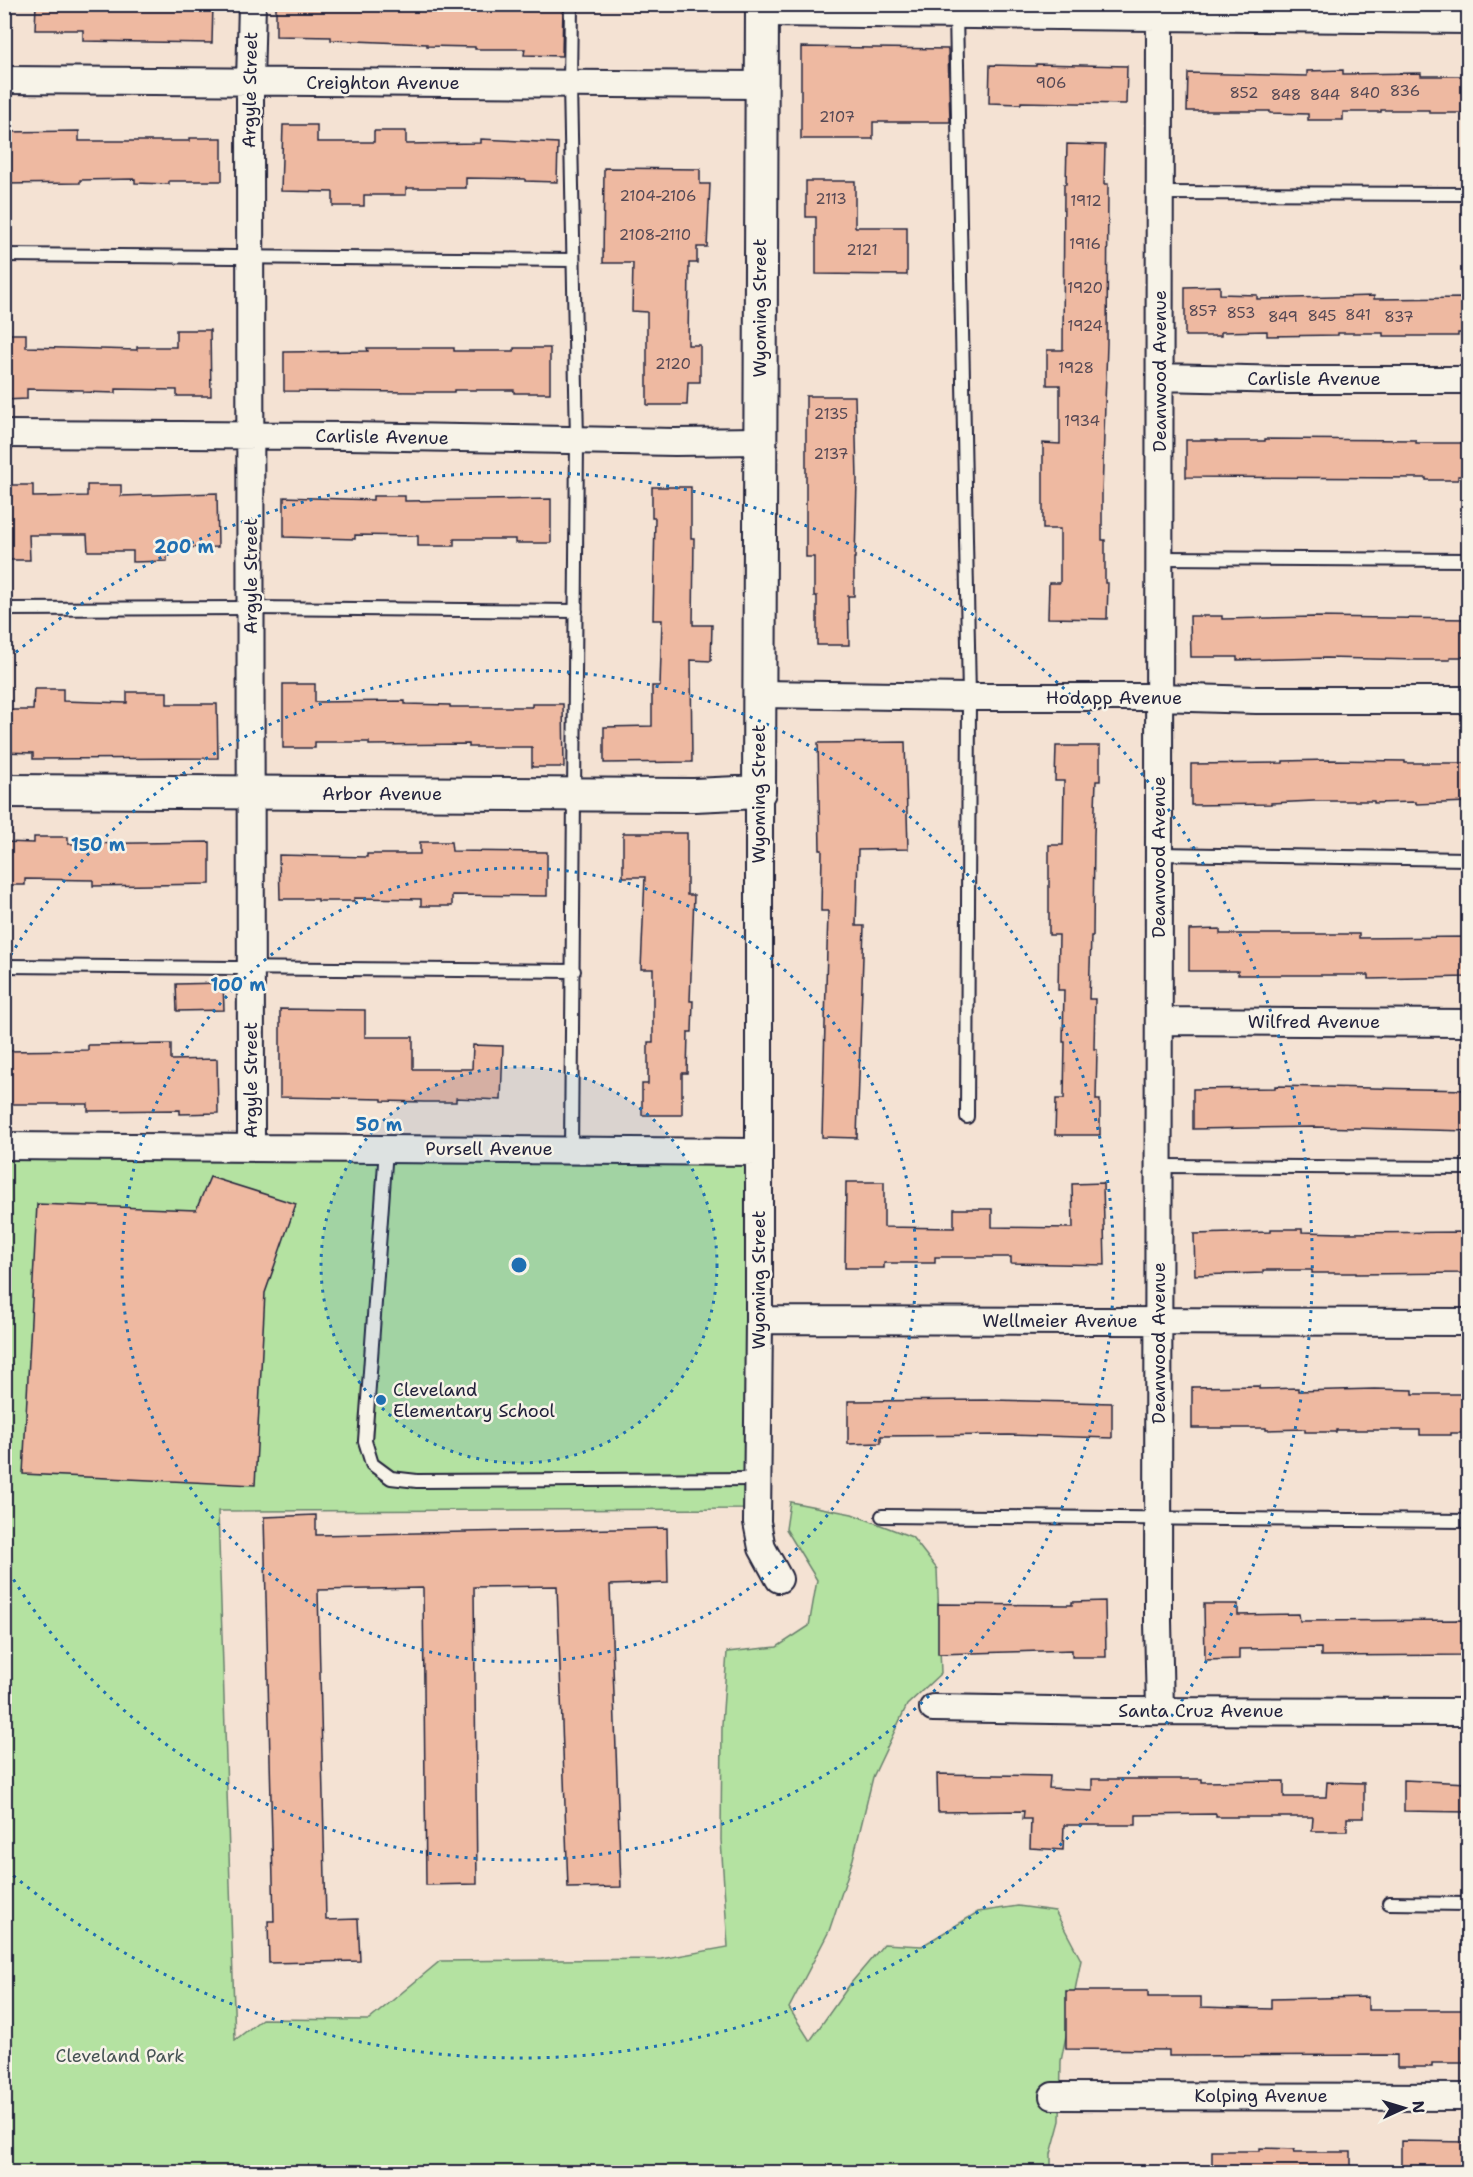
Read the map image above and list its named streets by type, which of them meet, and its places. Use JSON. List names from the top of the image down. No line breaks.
{"streets":{"street":["Creighton Avenue","Argyle Street","Wyoming Street","Deanwood Avenue","Carlisle Avenue","Hodapp Avenue","Arbor Avenue","Wilfred Avenue","Pursell Avenue","Wellmeier Avenue","Santa Cruz Avenue","Kolping Avenue"]},"crossings":[["Creighton Avenue","Argyle Street"],["Creighton Avenue","Wyoming Street"],["Argyle Street","Carlisle Avenue"],["Argyle Street","Arbor Avenue"],["Argyle Street","Pursell Avenue"],["Wyoming Street","Carlisle Avenue"],["Wyoming Street","Hodapp Avenue"],["Wyoming Street","Arbor Avenue"],["Wyoming Street","Pursell Avenue"],["Wyoming Street","Wellmeier Avenue"],["Deanwood Avenue","Carlisle Avenue"],["Deanwood Avenue","Hodapp Avenue"],["Deanwood Avenue","Wilfred Avenue"],["Deanwood Avenue","Wellmeier Avenue"],["Deanwood Avenue","Santa Cruz Avenue"]],"parks":["Cleveland Park"],"places":["Cleveland Elementary School"],"house_numbers":["906","836","852","840","848","844","2107","2104-2106","2113","1912","2108-2110","1916","2121","1920","857","853","841","845","849","837","1924","2120","1928","2135","1934","2137"],"north":"right","rings":["200 m","150 m","100 m","50 m"]}
